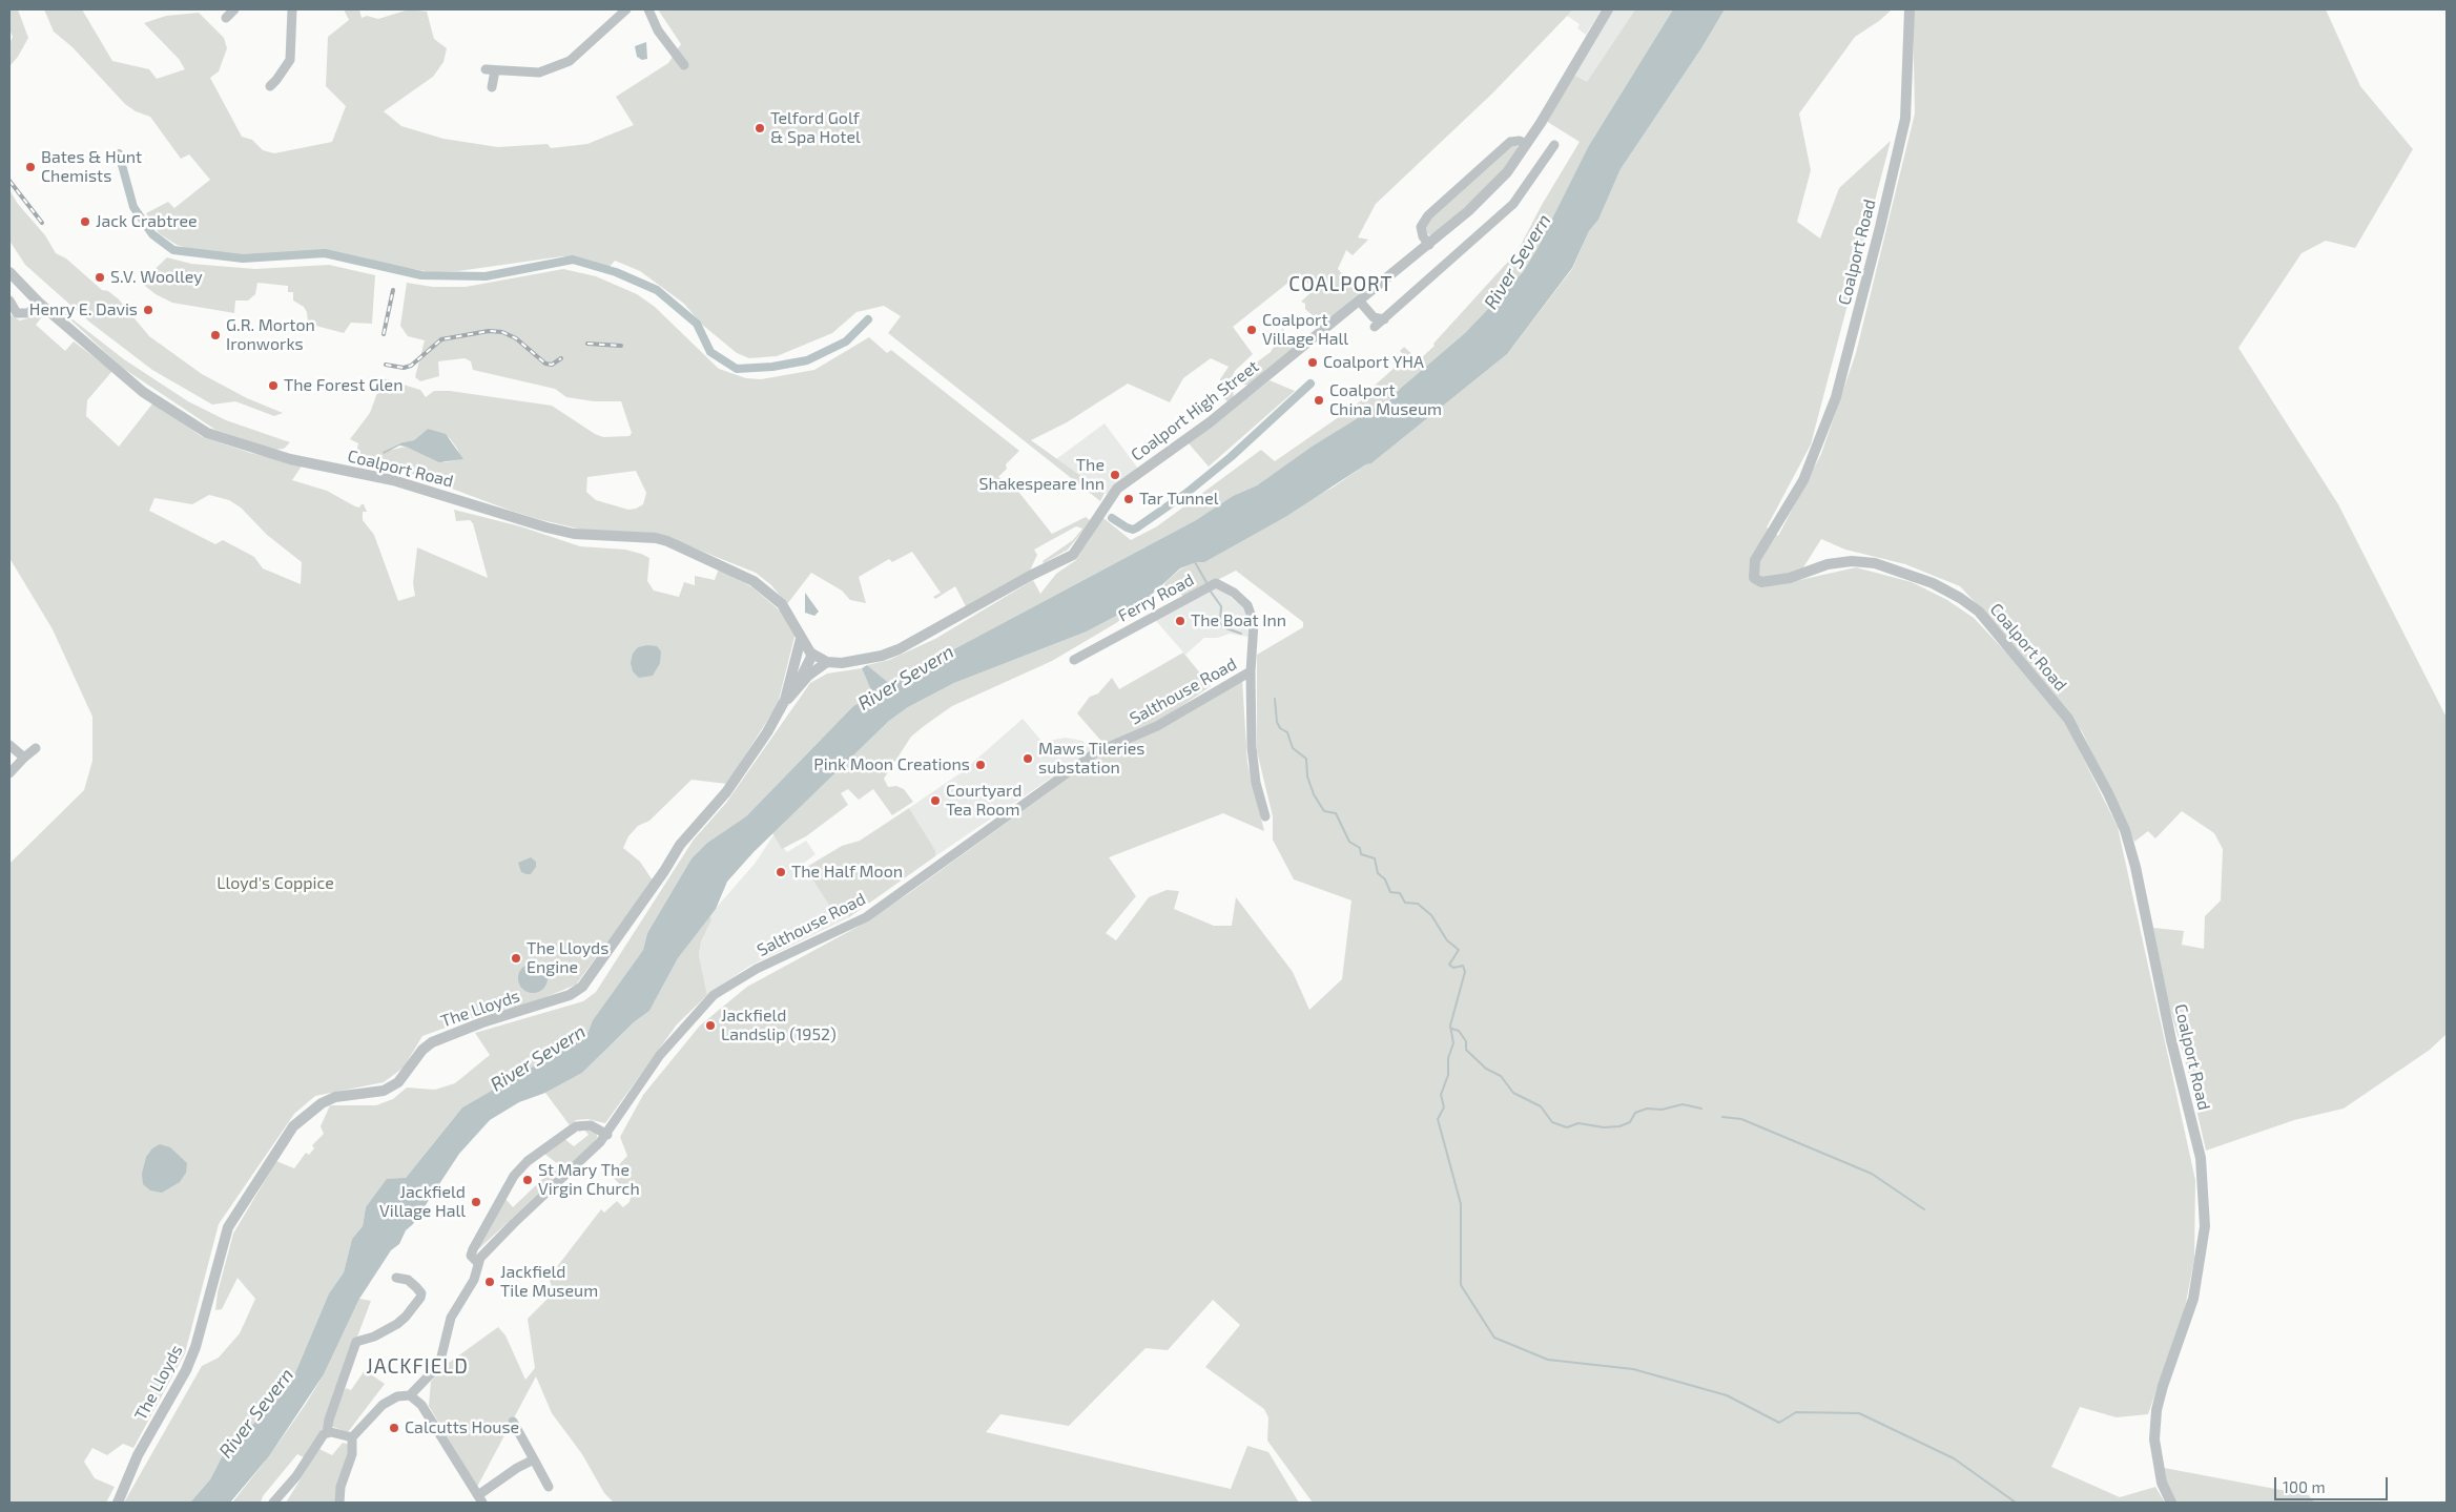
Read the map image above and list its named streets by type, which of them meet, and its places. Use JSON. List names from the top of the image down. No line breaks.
{"streets":{"street":["Coalport Road","Coalport High Street","Ferry Road","Salthouse Road","The Lloyds"]},"crossings":[["Coalport Road","Coalport High Street"],["Coalport Road","The Lloyds"],["Coalport High Street","The Lloyds"],["Ferry Road","Salthouse Road"]],"districts":["COALPORT","JACKFIELD"],"water":["River Severn"],"parks":["Lloyd's Coppice"],"places":["Telford Golf & Spa Hotel","Bates & Hunt Chemists","Jack Crabtree","S.V. Woolley","Henry E. Davis","Coalport Village Hall","G.R. Morton Ironworks","Coalport YHA","The Forest Glen","Coalport China Museum","The Shakespeare Inn","Tar Tunnel","The Boat Inn","Maws Tileries substation","Pink Moon Creations","Courtyard Tea Room","The Half Moon","The Lloyds Engine","Jackfield Landslip (1952)","St Mary The Virgin Church","Jackfield Village Hall","Jackfield Tile Museum","Calcutts House"],"scale_bar":"100 m"}
